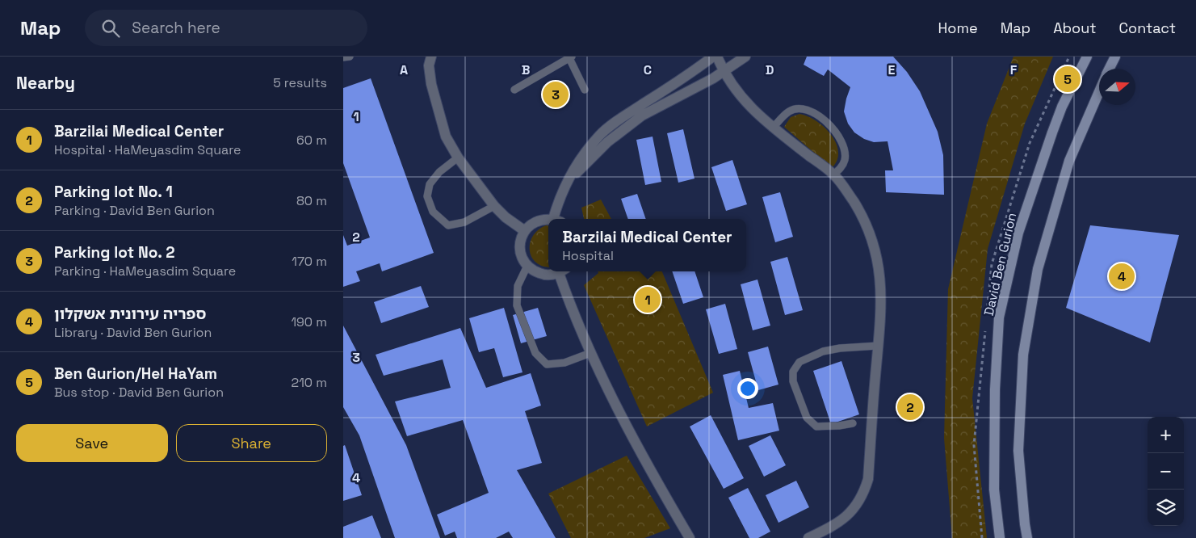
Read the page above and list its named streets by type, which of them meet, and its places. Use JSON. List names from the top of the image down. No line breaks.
{"streets":{"main road":["David Ben Gurion"]},"north":"right","page":{"header":"Map","search":"Search here","nav":["Home","Map","About","Contact"],"heading":["Nearby","5 results"],"pins":["5","3","4","1","2"],"list":[{"mark":"1","name":"Barzilai Medical Center","note":"Hospital · HaMeyasdim Square","value":"60 m"},{"mark":"2","name":"Parking lot No. 1","note":"Parking · David Ben Gurion","value":"80 m"},{"mark":"3","name":"Parking lot No. 2","note":"Parking · HaMeyasdim Square","value":"170 m"},{"mark":"4","name":"ספריה עירונית אשקלון","note":"Library · David Ben Gurion","value":"190 m"},{"mark":"5","name":"Ben Gurion/Hel HaYam","note":"Bus stop · David Ben Gurion","value":"210 m"}],"popup":["Barzilai Medical Center","Hospital"],"buttons":["Save","Share"],"map_buttons":["+","−"]},"grid":{"columns":["A","B","C","D","E","F"],"rows":["1","2","3","4"]}}
